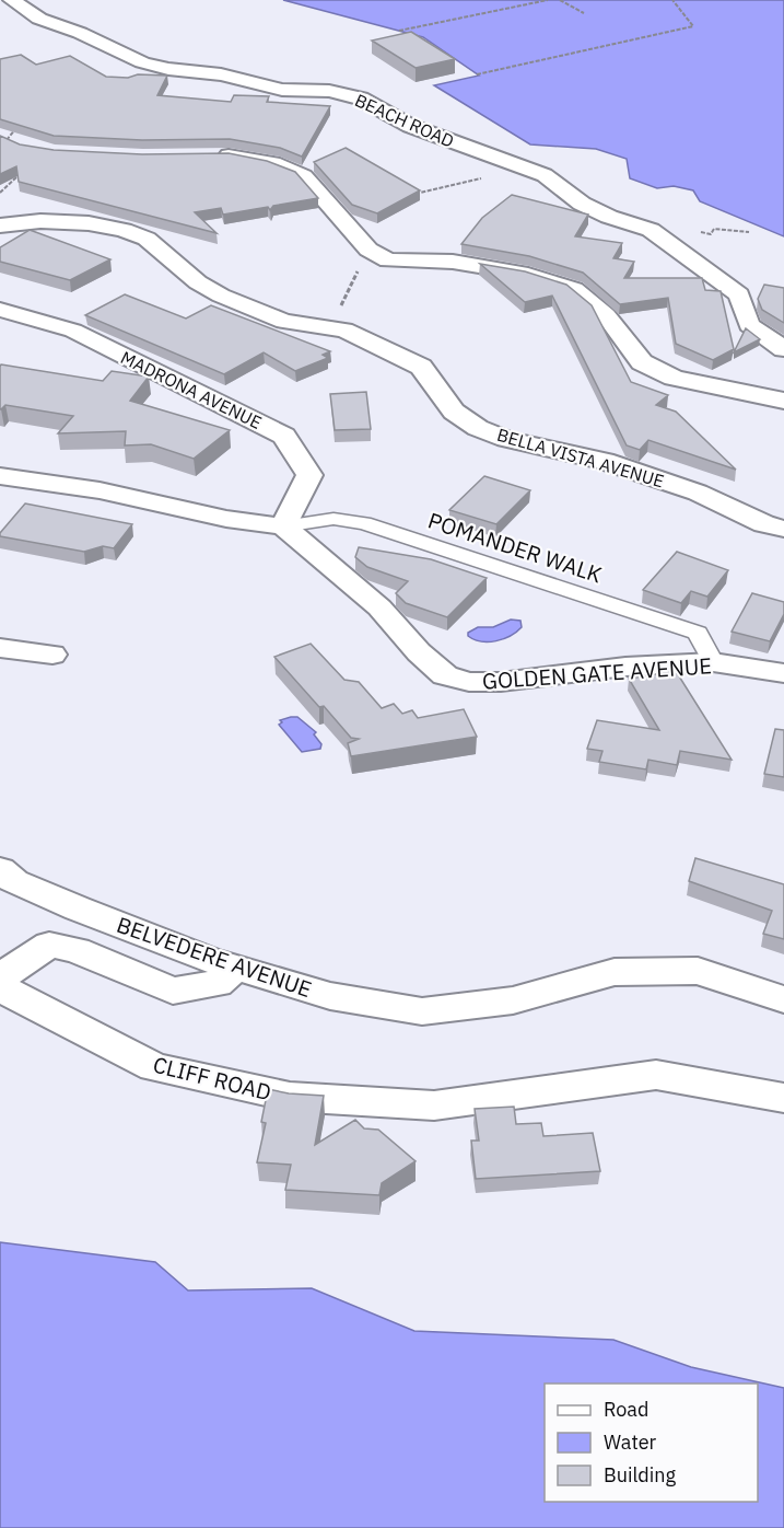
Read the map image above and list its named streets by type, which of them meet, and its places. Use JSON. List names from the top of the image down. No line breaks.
{"streets":{"street":["BEACH ROAD","MADRONA AVENUE","BELLA VISTA AVENUE","POMANDER WALK","GOLDEN GATE AVENUE","BELVEDERE AVENUE","CLIFF ROAD"]},"crossings":[["MADRONA AVENUE","POMANDER WALK"],["MADRONA AVENUE","GOLDEN GATE AVENUE"],["POMANDER WALK","GOLDEN GATE AVENUE"],["BELVEDERE AVENUE","CLIFF ROAD"]],"legend":["Road","Water","Building"]}
